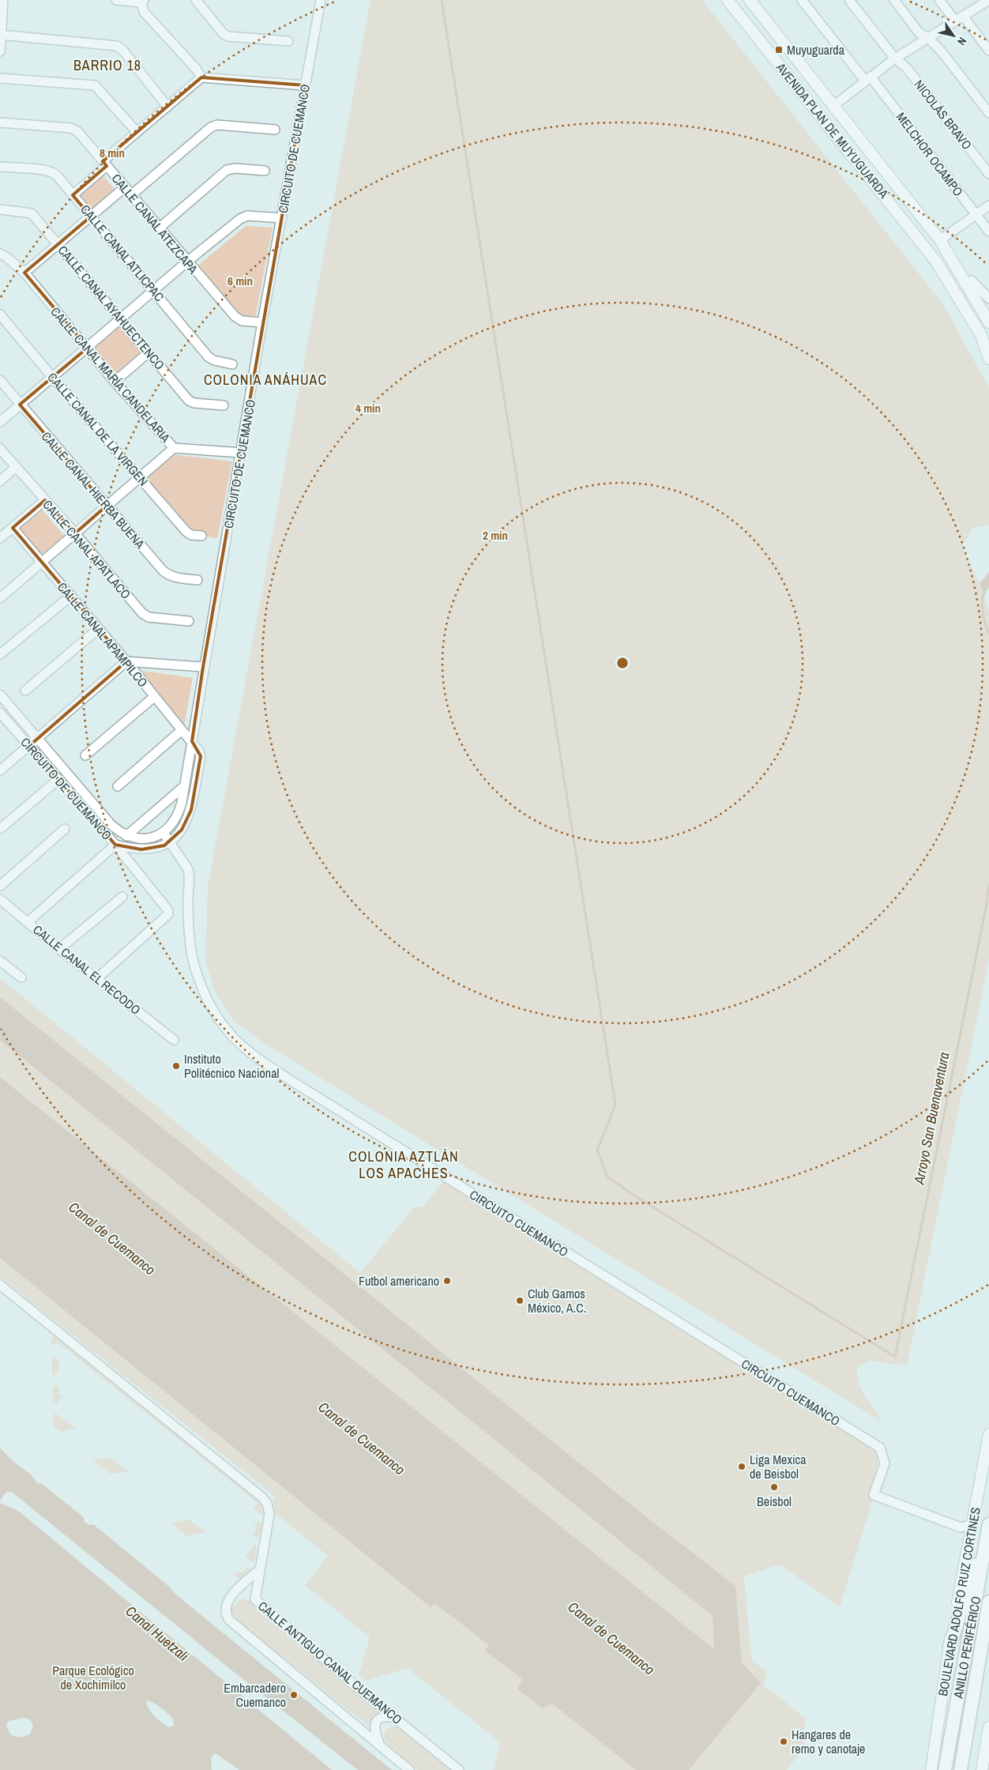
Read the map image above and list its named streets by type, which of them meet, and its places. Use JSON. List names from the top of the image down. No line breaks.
{"streets":{"highway":["ANILLO PERIFÉRICO"],"main road":["AVENIDA PLAN DE MUYUGUARDA","BOULEVARD ADOLFO RUIZ CORTINES"],"street":["NICOLÁS BRAVO","CIRCUITO DE CUEMANCO","MELCHOR OCAMPO","CALLE CANAL ATEZCAPA","CALLE CANAL ATLICPAC","CALLE CANAL AYAHUECTENCO","CALLE CANAL MARÍA CANDELARIA","CALLE CANAL DE LA VIRGEN","CALLE CANAL HIERBA BUENA","CALLE CANAL APATLACO","CALLE CANAL APAMPILCO","CALLE CANAL EL RECODO","CIRCUITO CUEMANCO","CALLE ANTIGUO CANAL CUEMANCO"]},"crossings":[["CIRCUITO DE CUEMANCO","CALLE CANAL ATEZCAPA"],["CIRCUITO DE CUEMANCO","CALLE CANAL MARÍA CANDELARIA"],["CIRCUITO DE CUEMANCO","CALLE CANAL APAMPILCO"],["CIRCUITO DE CUEMANCO","CIRCUITO CUEMANCO"],["CIRCUITO CUEMANCO","BOULEVARD ADOLFO RUIZ CORTINES"]],"districts":["BARRIO 18","COLONIA ANÁHUAC","COLONIA AZTLÁN LOS APACHES"],"water":["Arroyo San Buenaventura","Canal de Cuemanco","Canal Huetzali"],"parks":["Parque Ecológico de Xochimilco"],"places":{"transit":["Muyuguarda"],"other":["Instituto Politécnico Nacional","Futbol americano","Club Gamos México, A.C.","Liga Mexica de Beisbol","Beisbol","Embarcadero Cuemanco","Hangares de remo y canotaje"]},"north":"bottom right","rings":["8 min","6 min","4 min","2 min"]}
